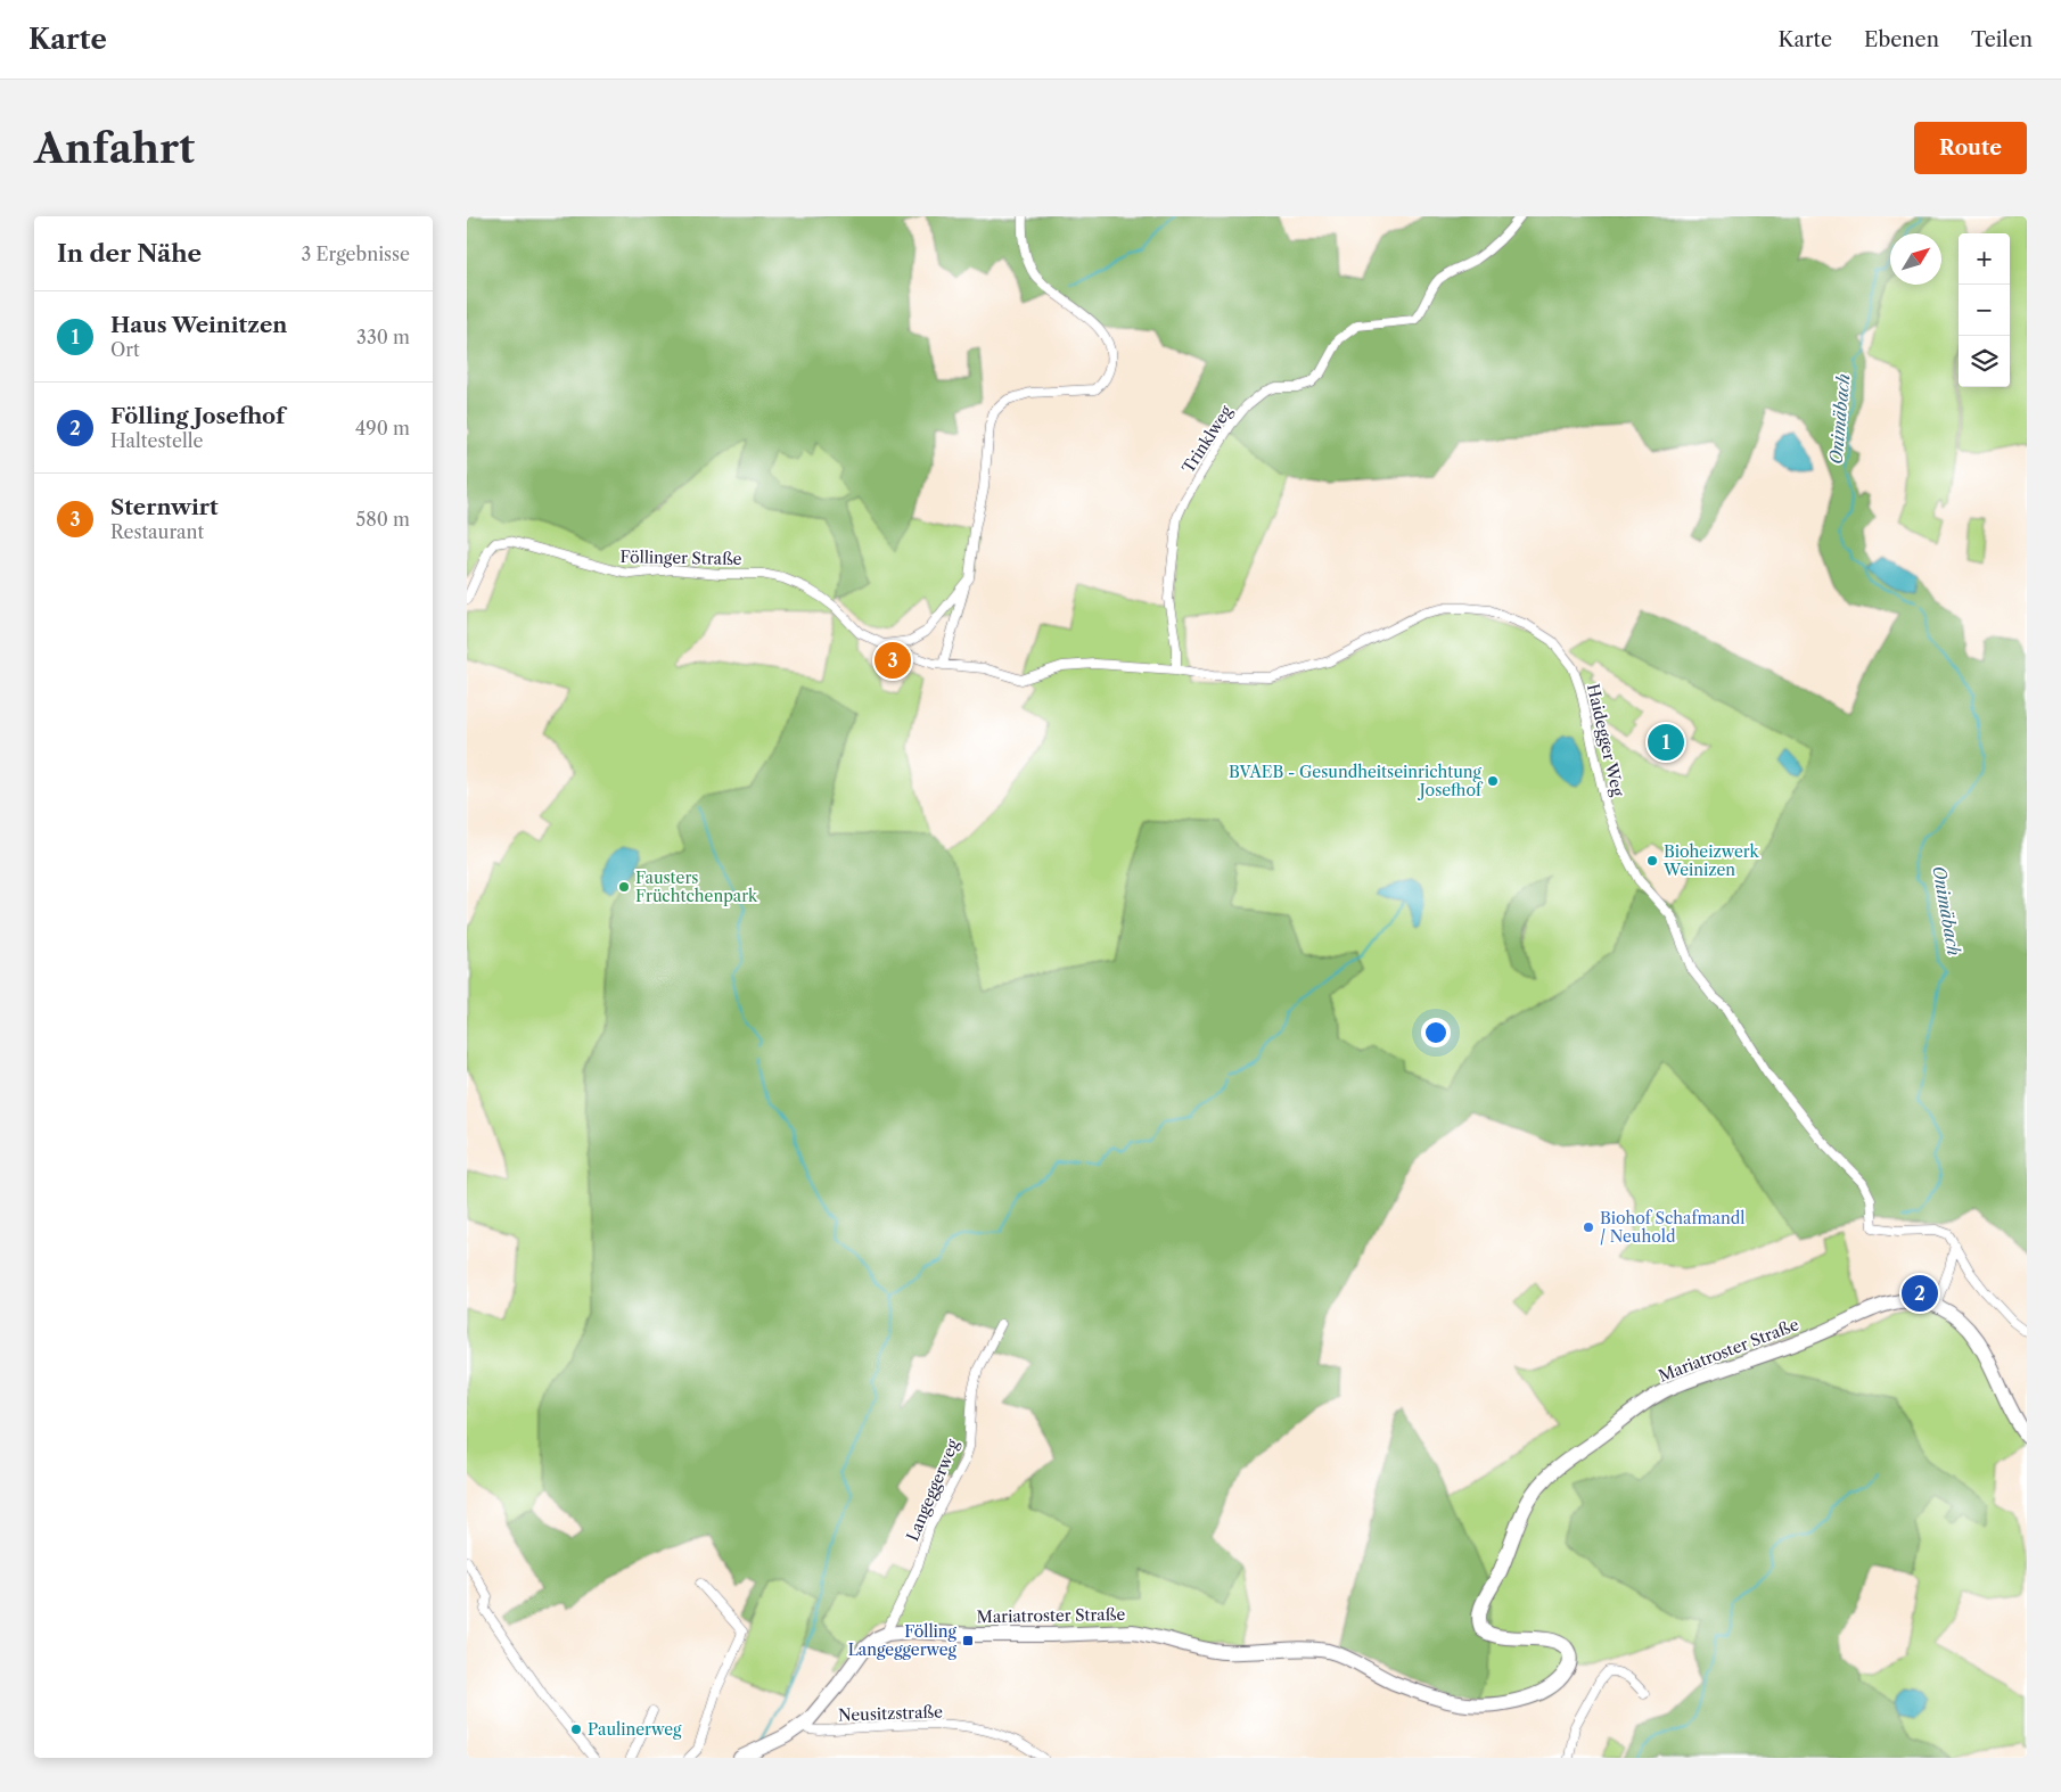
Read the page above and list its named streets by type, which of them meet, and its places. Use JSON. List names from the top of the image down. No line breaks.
{"streets":{"main road":["Mariatroster Straße"],"street":["Trinklweg","Föllinger Straße","Haidegger Weg","Langeggerweg","Neusitzstraße"]},"crossings":[["Trinklweg","Haidegger Weg"],["Föllinger Straße","Haidegger Weg"],["Mariatroster Straße","Langeggerweg"],["Mariatroster Straße","Neusitzstraße"]],"water":["Onimäbach"],"places":{"other":["BVAEB - Gesundheitseinrichtung Josefhof","Bioheizwerk Weinizen","Fausters Früchtchenpark","Biohof Schafmandl / Neuhold","Paulinerweg"],"transit":["Fölling Langeggerweg"]},"north":"top right","page":{"header":"Karte","nav":["Karte","Ebenen","Teilen"],"buttons":"Route","title":"Anfahrt","heading":["In der Nähe","3 Ergebnisse"],"map_buttons":["+","−"],"list":[{"mark":"1","name":"Haus Weinitzen","note":"Ort","value":"330 m"},{"mark":"2","name":"Fölling Josefhof","note":"Haltestelle","value":"490 m"},{"mark":"3","name":"Sternwirt","note":"Restaurant","value":"580 m"}],"pins":["3","1","2"]}}
